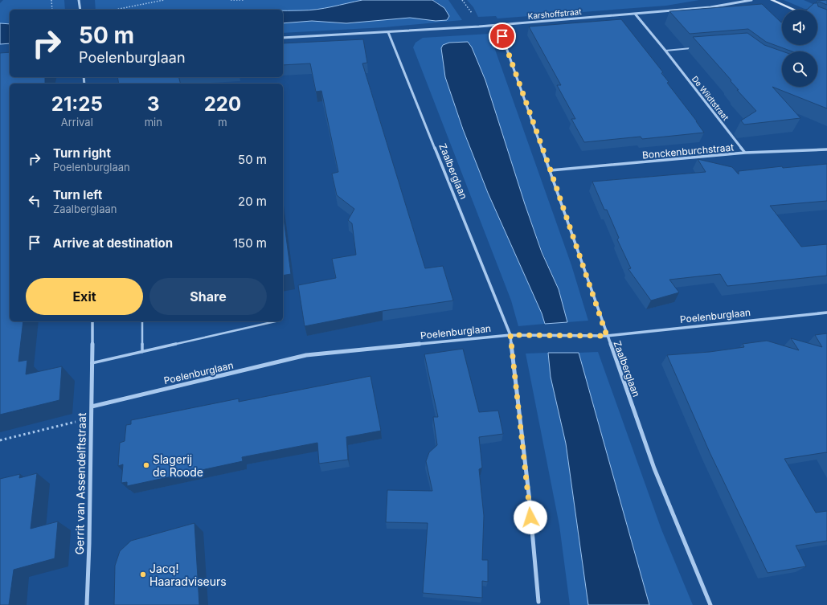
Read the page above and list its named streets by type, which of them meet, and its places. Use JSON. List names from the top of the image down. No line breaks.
{"streets":{"street":["Karshoffstraat","De Wildtstraat","Bonckenburchstraat","Zaalberglaan","Poelenburglaan","Gerrit van Assendelftstraat"]},"crossings":[["Karshoffstraat","De Wildtstraat"],["Karshoffstraat","Zaalberglaan"],["De Wildtstraat","Bonckenburchstraat"],["Bonckenburchstraat","Zaalberglaan"],["Zaalberglaan","Poelenburglaan"],["Poelenburglaan","Gerrit van Assendelftstraat"]],"places":["Slagerij de Roode","Jacq! Haaradviseurs"],"page":{"turn":["50 m","Poelenburglaan"],"eta":["21:25","Arrival","3","min","220","m"],"list":[{"name":"Turn right","note":"Poelenburglaan","value":"50 m"},{"name":"Turn left","note":"Zaalberglaan","value":"20 m"},{"name":"Arrive at destination","value":"150 m"}],"buttons":["Exit","Share"]}}
